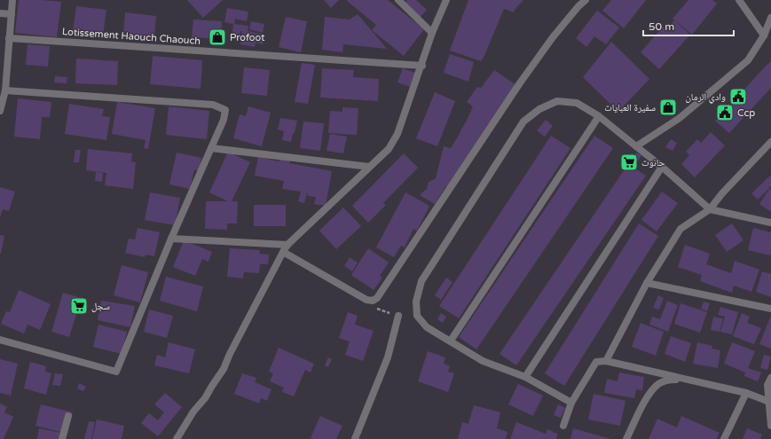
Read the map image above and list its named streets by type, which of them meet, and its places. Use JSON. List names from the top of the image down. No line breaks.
{"streets":{"street":["Lotissement Haouch Chaouch"]},"places":{"shop":["Profoot","سفيرة العبايات"],"public building":["وادي الرمان","Ccp"],"supermarket":["حانوت","سجل"]},"scale_bar":"50 m"}
